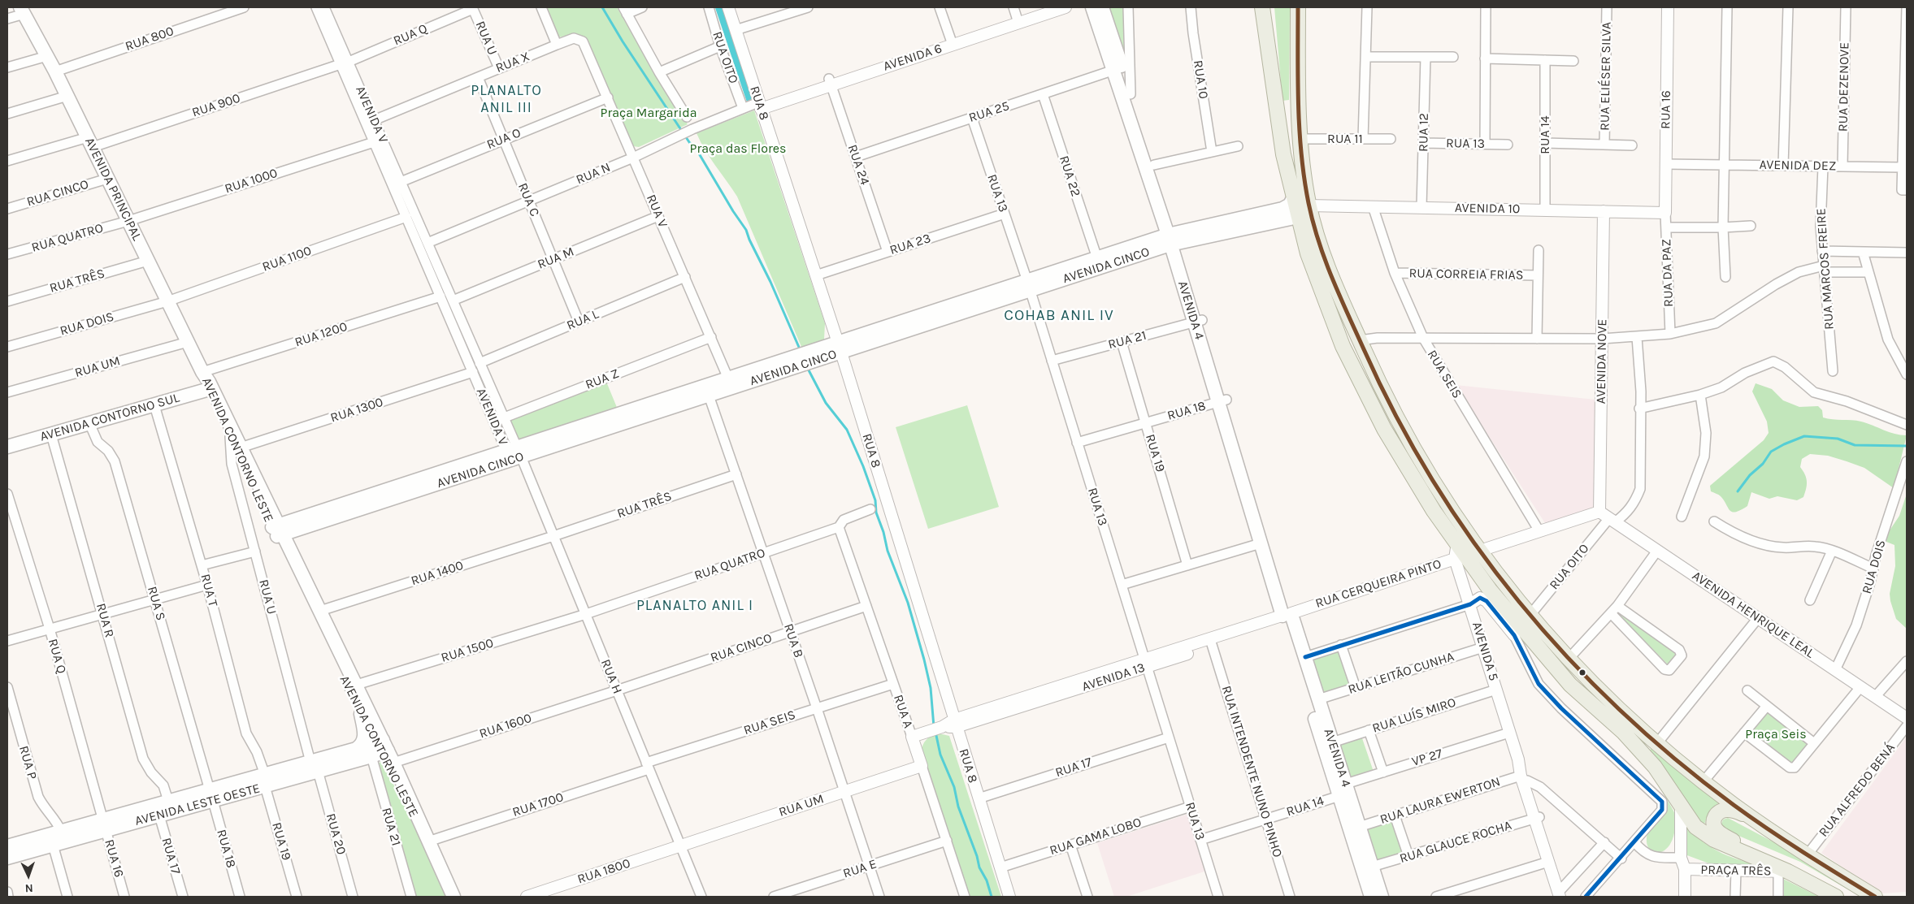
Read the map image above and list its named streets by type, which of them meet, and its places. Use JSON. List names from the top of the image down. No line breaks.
{"streets":{"main road":["AVENIDA PRINCIPAL","AVENIDA CINCO","AVENIDA 4","AVENIDA CONTORNO SUL","AVENIDA CONTORNO LESTE","AVENIDA LESTE OESTE"],"street":["RUA Q","RUA U","RUA 800","RUA OITO","AVENIDA 6","RUA X","RUA ELIÉSER SILVA","RUA 10","RUA DEZENOVE","RUA 8","RUA 900","RUA 16","RUA 25","AVENIDA V","RUA 12","RUA 14","RUA O","RUA 11","RUA 13","RUA 24","AVENIDA DEZ","RUA N","RUA 22","RUA 1000","RUA CINCO","RUA C","AVENIDA 10","RUA V","RUA QUATRO","RUA 23","RUA M","RUA 1100","RUA MARCOS FREIRE","RUA DA PAZ","RUA CORREIA FRIAS","RUA TRÊS","RUA L","RUA DOIS","RUA 1200","RUA 21","AVENIDA NOVE","RUA UM","RUA SEIS","RUA Z","RUA 1300","RUA 18","RUA 19","RUA 1400","RUA CERQUEIRA PINTO","RUA T","RUA S","AVENIDA HENRIQUE LEAL","RUA R","RUA B","RUA 1500","AVENIDA 5","RUA LEITÃO CUNHA","RUA H","AVENIDA 13","RUA A","RUA LUÍS MIRO","RUA 1600","VP 27","RUA P","RUA 17","RUA INTENDENTE NUNO PINHO","RUA ALFREDO BENÁ","RUA LAURA EWERTON","RUA 1700","RUA 20","RUA GAMA LOBO","RUA GLAUCE ROCHA","RUA E","PRAÇA TRÊS","RUA 1800"]},"crossings":[["RUA Q","RUA U"],["RUA Q","RUA 900"],["RUA Q","RUA 16"],["RUA Q","AVENIDA V"],["RUA Q","AVENIDA LESTE OESTE"],["RUA U","RUA X"],["RUA U","AVENIDA CONTORNO LESTE"],["RUA U","AVENIDA LESTE OESTE"],["RUA U","RUA 20"],["RUA 800","AVENIDA PRINCIPAL"],["RUA OITO","RUA N"],["RUA OITO","AVENIDA NOVE"],["RUA OITO","AVENIDA HENRIQUE LEAL"],["AVENIDA 6","RUA 8"],["AVENIDA 6","RUA 24"],["AVENIDA 6","RUA N"],["RUA X","AVENIDA V"],["RUA X","RUA C"],["RUA X","RUA V"],["RUA ELIÉSER SILVA","RUA 14"],["RUA DEZENOVE","AVENIDA DEZ"],["RUA 8","RUA N"],["RUA 8","RUA 23"],["RUA 8","AVENIDA CINCO"],["RUA 8","AVENIDA 13"],["RUA 8","RUA 17"],["RUA 8","RUA GAMA LOBO"],["RUA 900","AVENIDA V"],["RUA 900","AVENIDA PRINCIPAL"],["RUA 16","AVENIDA DEZ"],["RUA 16","AVENIDA 10"],["RUA 16","RUA DA PAZ"],["RUA 16","AVENIDA LESTE OESTE"],["RUA 25","RUA 13"],["RUA 25","RUA 24"],["RUA 25","RUA 22"],["RUA 25","AVENIDA 4"],["AVENIDA V","RUA O"],["AVENIDA V","RUA N"],["AVENIDA V","RUA 1000"],["AVENIDA V","RUA M"],["AVENIDA V","RUA 1100"],["AVENIDA V","AVENIDA CINCO"],["AVENIDA V","RUA L"],["AVENIDA V","RUA 1200"],["AVENIDA V","RUA Z"],["AVENIDA V","RUA 1300"],["AVENIDA V","RUA H"],["RUA 12","RUA 13"],["RUA 12","AVENIDA 10"],["RUA 14","RUA 13"],["RUA 14","AVENIDA 10"],["RUA 14","AVENIDA 4"],["RUA 14","VP 27"],["RUA 14","RUA INTENDENTE NUNO PINHO"],["RUA O","RUA C"],["RUA O","RUA V"],["RUA 13","RUA 23"],["RUA 13","AVENIDA CINCO"],["RUA 13","RUA 21"],["RUA 13","RUA 18"],["RUA 13","AVENIDA 13"],["RUA 13","RUA 17"],["RUA 13","RUA GAMA LOBO"],["RUA 24","RUA 23"],["AVENIDA DEZ","RUA MARCOS FREIRE"],["RUA N","RUA C"],["RUA N","RUA V"],["RUA 22","AVENIDA CINCO"],["RUA 1000","AVENIDA PRINCIPAL"],["RUA 1000","RUA QUATRO"],["AVENIDA PRINCIPAL","RUA CINCO"],["AVENIDA PRINCIPAL","RUA QUATRO"],["AVENIDA PRINCIPAL","RUA 1100"],["AVENIDA PRINCIPAL","RUA TRÊS"],["AVENIDA PRINCIPAL","RUA DOIS"],["AVENIDA PRINCIPAL","RUA 1200"],["AVENIDA PRINCIPAL","RUA UM"],["AVENIDA PRINCIPAL","AVENIDA CONTORNO SUL"],["AVENIDA PRINCIPAL","AVENIDA CONTORNO LESTE"],["RUA CINCO","RUA B"],["RUA CINCO","RUA H"],["RUA CINCO","RUA A"],["RUA CINCO","RUA 1600"],["RUA C","RUA M"],["RUA C","RUA L"],["AVENIDA 10","RUA DA PAZ"],["AVENIDA 10","AVENIDA NOVE"],["AVENIDA 10","RUA SEIS"],["RUA V","RUA M"],["RUA V","AVENIDA CINCO"],["RUA V","RUA L"],["RUA V","RUA Z"],["RUA QUATRO","RUA B"],["RUA QUATRO","RUA 1500"],["RUA QUATRO","RUA H"],["RUA QUATRO","RUA A"],["RUA 1100","RUA DOIS"],["AVENIDA CINCO","AVENIDA 4"],["AVENIDA CINCO","AVENIDA CONTORNO LESTE"],["AVENIDA CINCO","RUA B"],["AVENIDA CINCO","RUA H"],["RUA CORREIA FRIAS","RUA SEIS"],["RUA TRÊS","RUA 1400"],["RUA TRÊS","RUA B"],["RUA TRÊS","RUA H"],["AVENIDA 4","RUA 21"],["AVENIDA 4","RUA 18"],["AVENIDA 4","RUA CERQUEIRA PINTO"],["AVENIDA 4","RUA LEITÃO CUNHA"],["AVENIDA 4","AVENIDA 13"],["AVENIDA 4","RUA LUÍS MIRO"],["AVENIDA 4","VP 27"],["AVENIDA 4","RUA LAURA EWERTON"],["AVENIDA 4","RUA GLAUCE ROCHA"],["RUA DOIS","AVENIDA HENRIQUE LEAL"],["RUA 1200","AVENIDA CONTORNO SUL"],["RUA 1200","AVENIDA CONTORNO LESTE"],["RUA 21","AVENIDA CONTORNO LESTE"],["RUA 21","RUA 19"],["RUA 21","AVENIDA LESTE OESTE"],["AVENIDA NOVE","AVENIDA HENRIQUE LEAL"],["RUA UM","RUA B"],["RUA UM","RUA H"],["RUA UM","RUA A"],["RUA UM","RUA 1800"],["RUA SEIS","RUA B"],["RUA SEIS","RUA H"],["RUA SEIS","RUA A"],["RUA SEIS","RUA 1700"],["RUA 1300","AVENIDA CONTORNO LESTE"],["RUA 18","RUA 19"],["RUA 18","RUA S"],["RUA 18","AVENIDA LESTE OESTE"],["AVENIDA CONTORNO SUL","AVENIDA CONTORNO LESTE"],["AVENIDA CONTORNO SUL","RUA T"],["AVENIDA CONTORNO SUL","RUA S"],["AVENIDA CONTORNO SUL","RUA R"],["AVENIDA CONTORNO LESTE","RUA 1400"],["AVENIDA CONTORNO LESTE","RUA 1500"],["AVENIDA CONTORNO LESTE","RUA 1600"],["AVENIDA CONTORNO LESTE","AVENIDA LESTE OESTE"],["AVENIDA CONTORNO LESTE","RUA 1700"],["RUA 19","RUA T"],["RUA 19","AVENIDA LESTE OESTE"],["RUA 1400","RUA H"],["RUA CERQUEIRA PINTO","AVENIDA 5"],["RUA CERQUEIRA PINTO","AVENIDA 13"],["RUA T","AVENIDA LESTE OESTE"],["RUA S","AVENIDA LESTE OESTE"],["RUA R","AVENIDA LESTE OESTE"],["RUA B","RUA E"],["RUA 1500","RUA H"],["AVENIDA 5","RUA LEITÃO CUNHA"],["AVENIDA 5","RUA LUÍS MIRO"],["AVENIDA 5","VP 27"],["AVENIDA 5","RUA LAURA EWERTON"],["AVENIDA 5","RUA GLAUCE ROCHA"],["RUA H","RUA 1600"],["RUA H","RUA 1700"],["RUA H","RUA 1800"],["AVENIDA 13","RUA A"],["AVENIDA 13","RUA INTENDENTE NUNO PINHO"],["RUA A","RUA E"],["RUA P","AVENIDA LESTE OESTE"],["RUA 17","AVENIDA LESTE OESTE"],["AVENIDA LESTE OESTE","RUA 20"]],"districts":["PLANALTO ANIL III","COHAB ANIL IV","PLANALTO ANIL I"],"parks":["Praça Margarida","Praça das Flores","Praça Seis"],"north":"bottom"}
